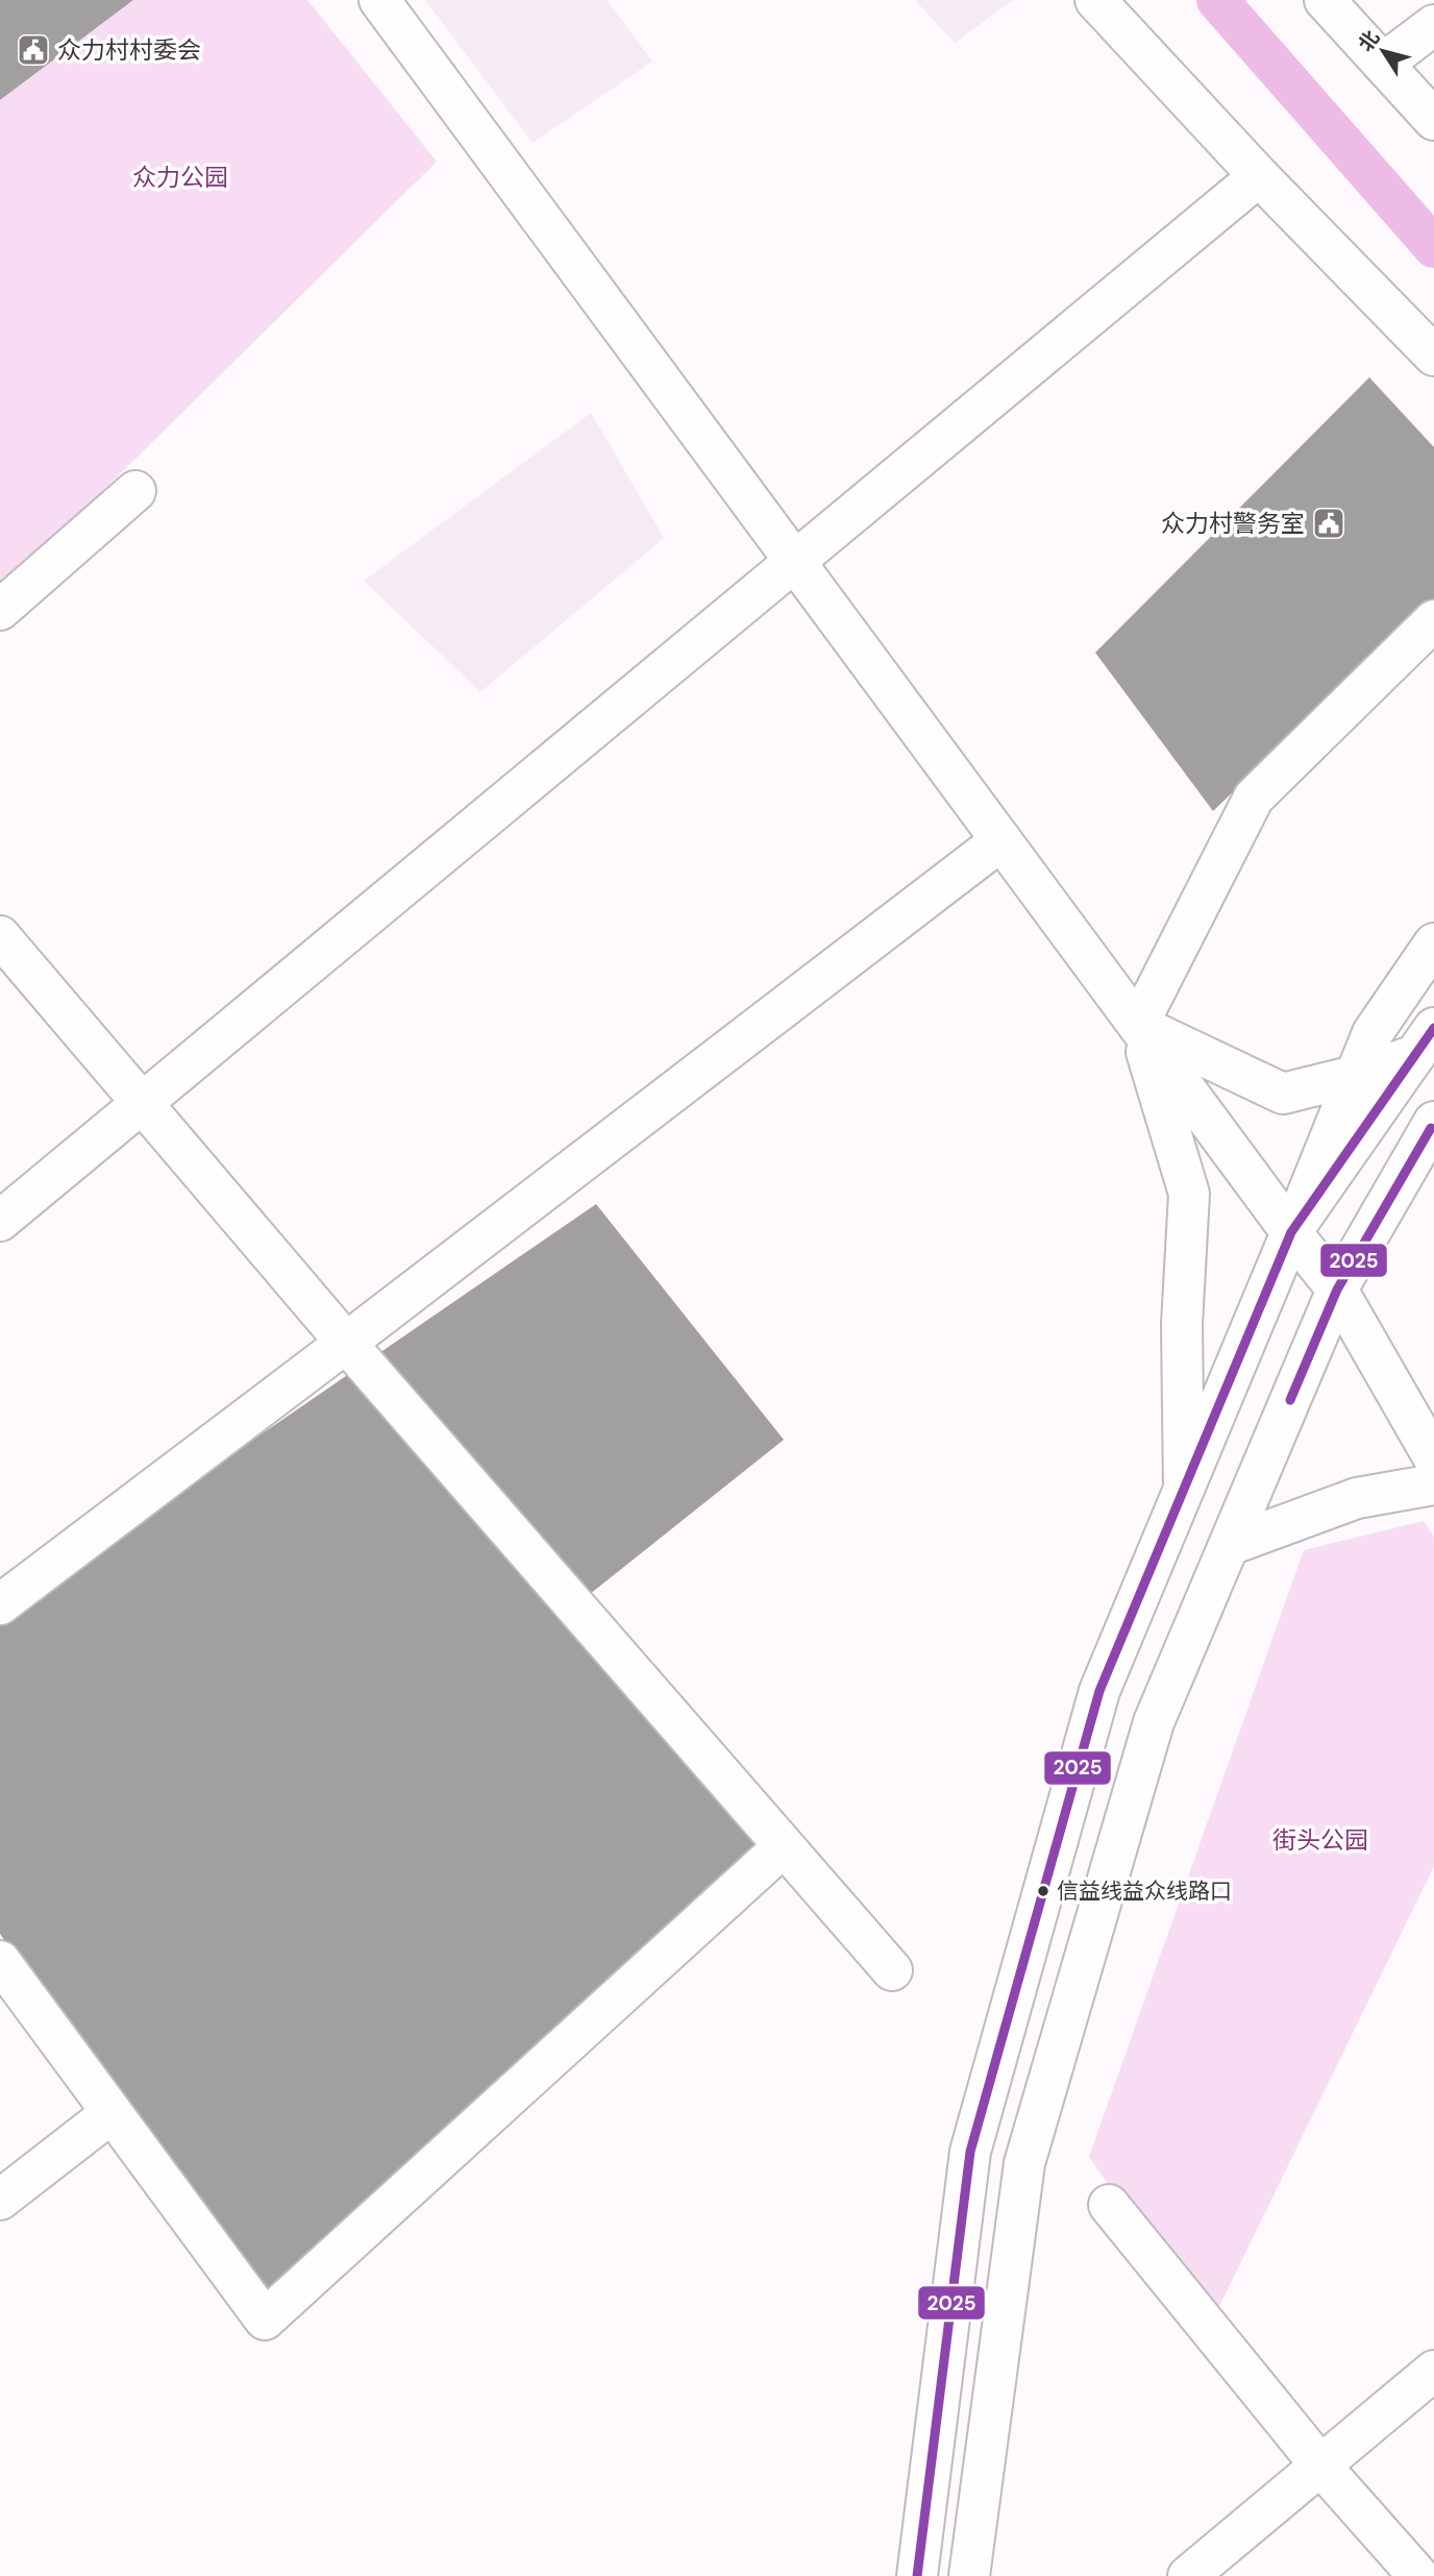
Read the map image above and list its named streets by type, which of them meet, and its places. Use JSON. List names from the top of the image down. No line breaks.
{"parks":["众力公园","街头公园"],"places":{"public building":["众力村村委会","众力村警务室"],"other":["信益线益众线路口"]},"lines":["transit line 2025"],"north":"top left"}
